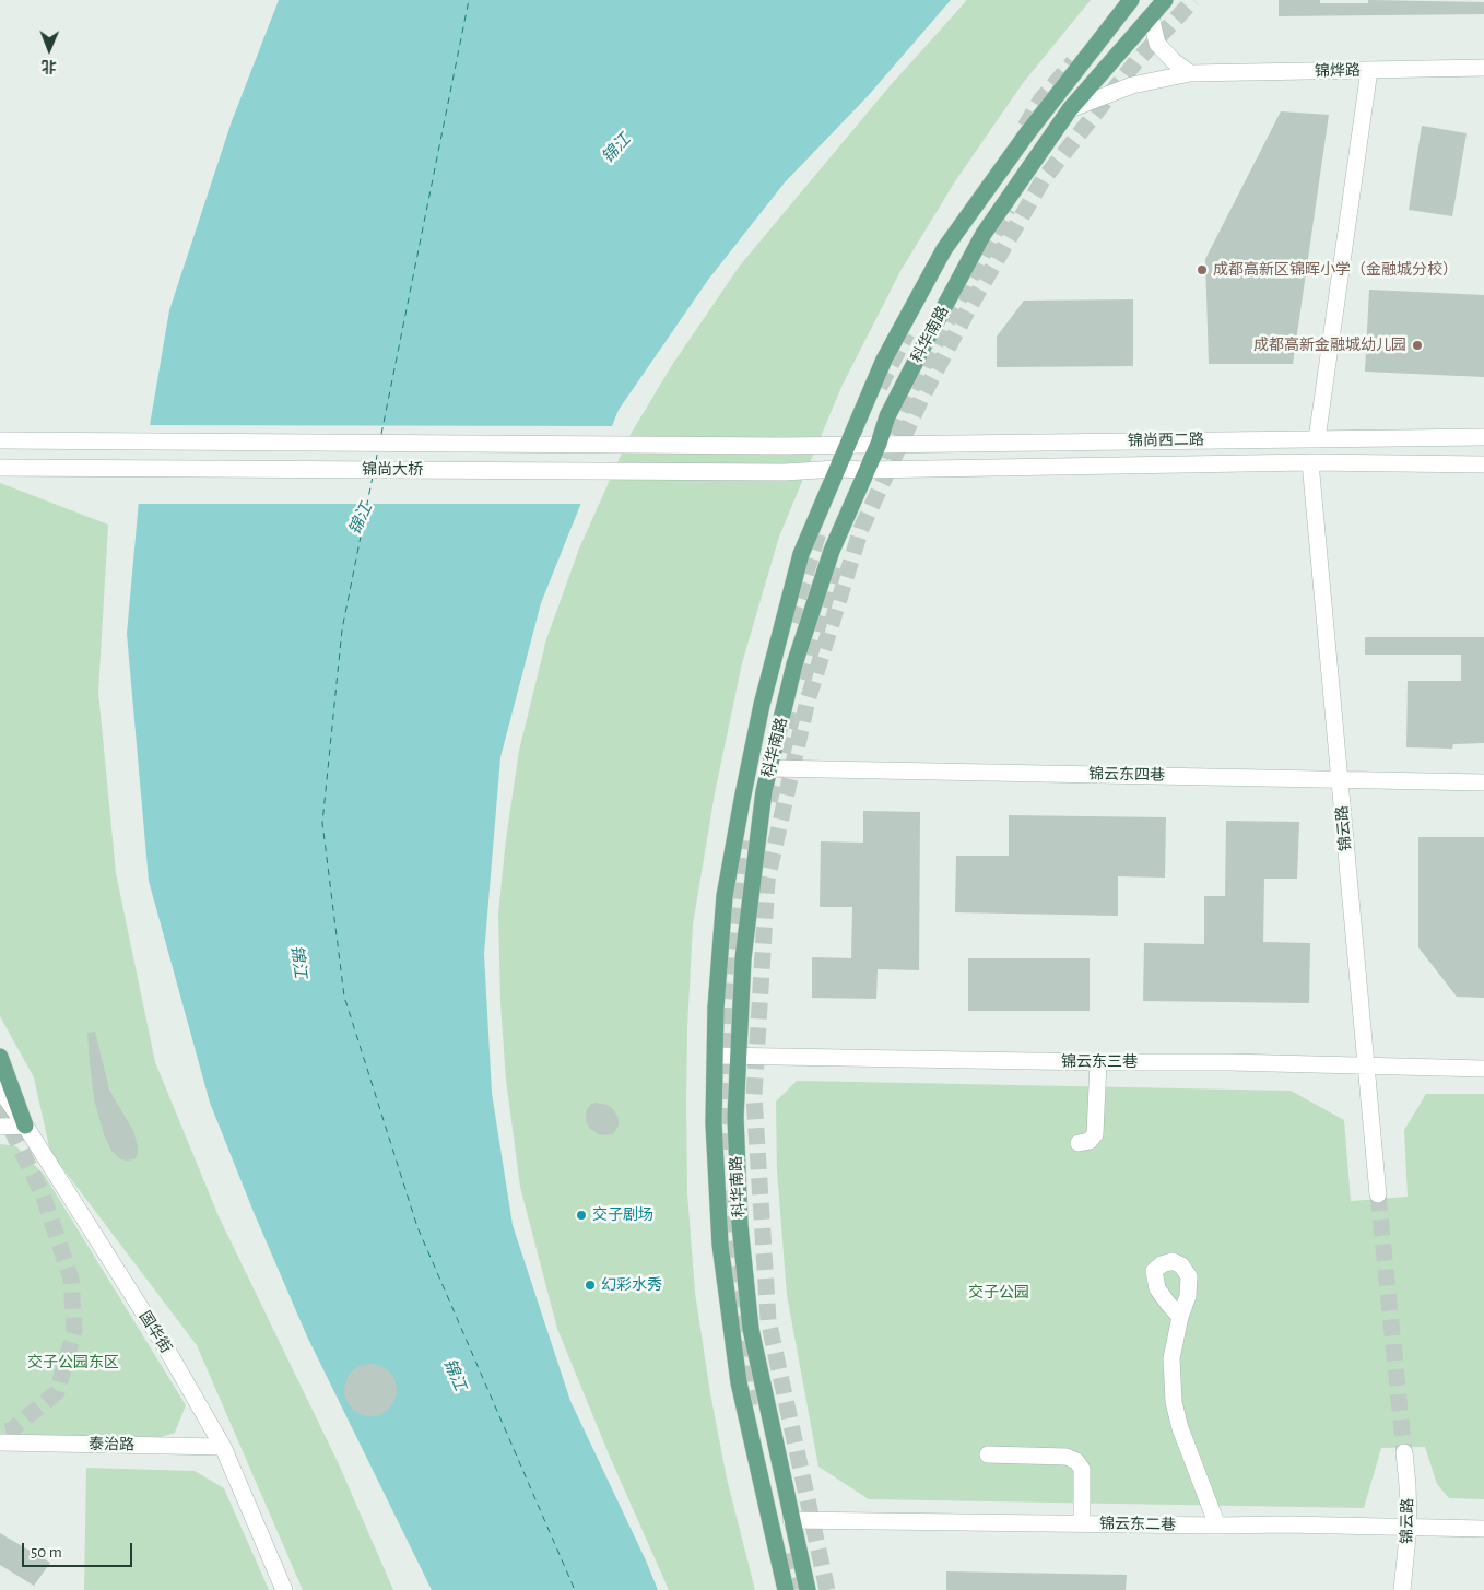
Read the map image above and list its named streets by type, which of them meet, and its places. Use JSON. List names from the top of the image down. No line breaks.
{"streets":{"main road":["科华南路"],"street":["锦烨路","锦尚西二路","锦尚大桥","锦云东四巷","锦云路","锦云东三巷","国华街","泰治路","锦云东二巷"]},"crossings":[["锦烨路","科华南路"],["科华南路","锦尚西二路"],["科华南路","锦尚大桥"],["科华南路","锦云东四巷"],["科华南路","锦云东三巷"],["科华南路","锦云东二巷"],["锦尚西二路","锦尚大桥"],["锦尚大桥","锦云路"],["锦云东四巷","锦云路"],["锦云路","锦云东三巷"],["锦云路","锦云东二巷"],["国华街","泰治路"]],"water":["锦江"],"parks":["交子公园","交子公园东区"],"places":["成都高新区锦晖小学（金融城分校）","成都高新金融城幼儿园","交子剧场","幻彩水秀"],"scale_bar":"50 m","north":"bottom"}
